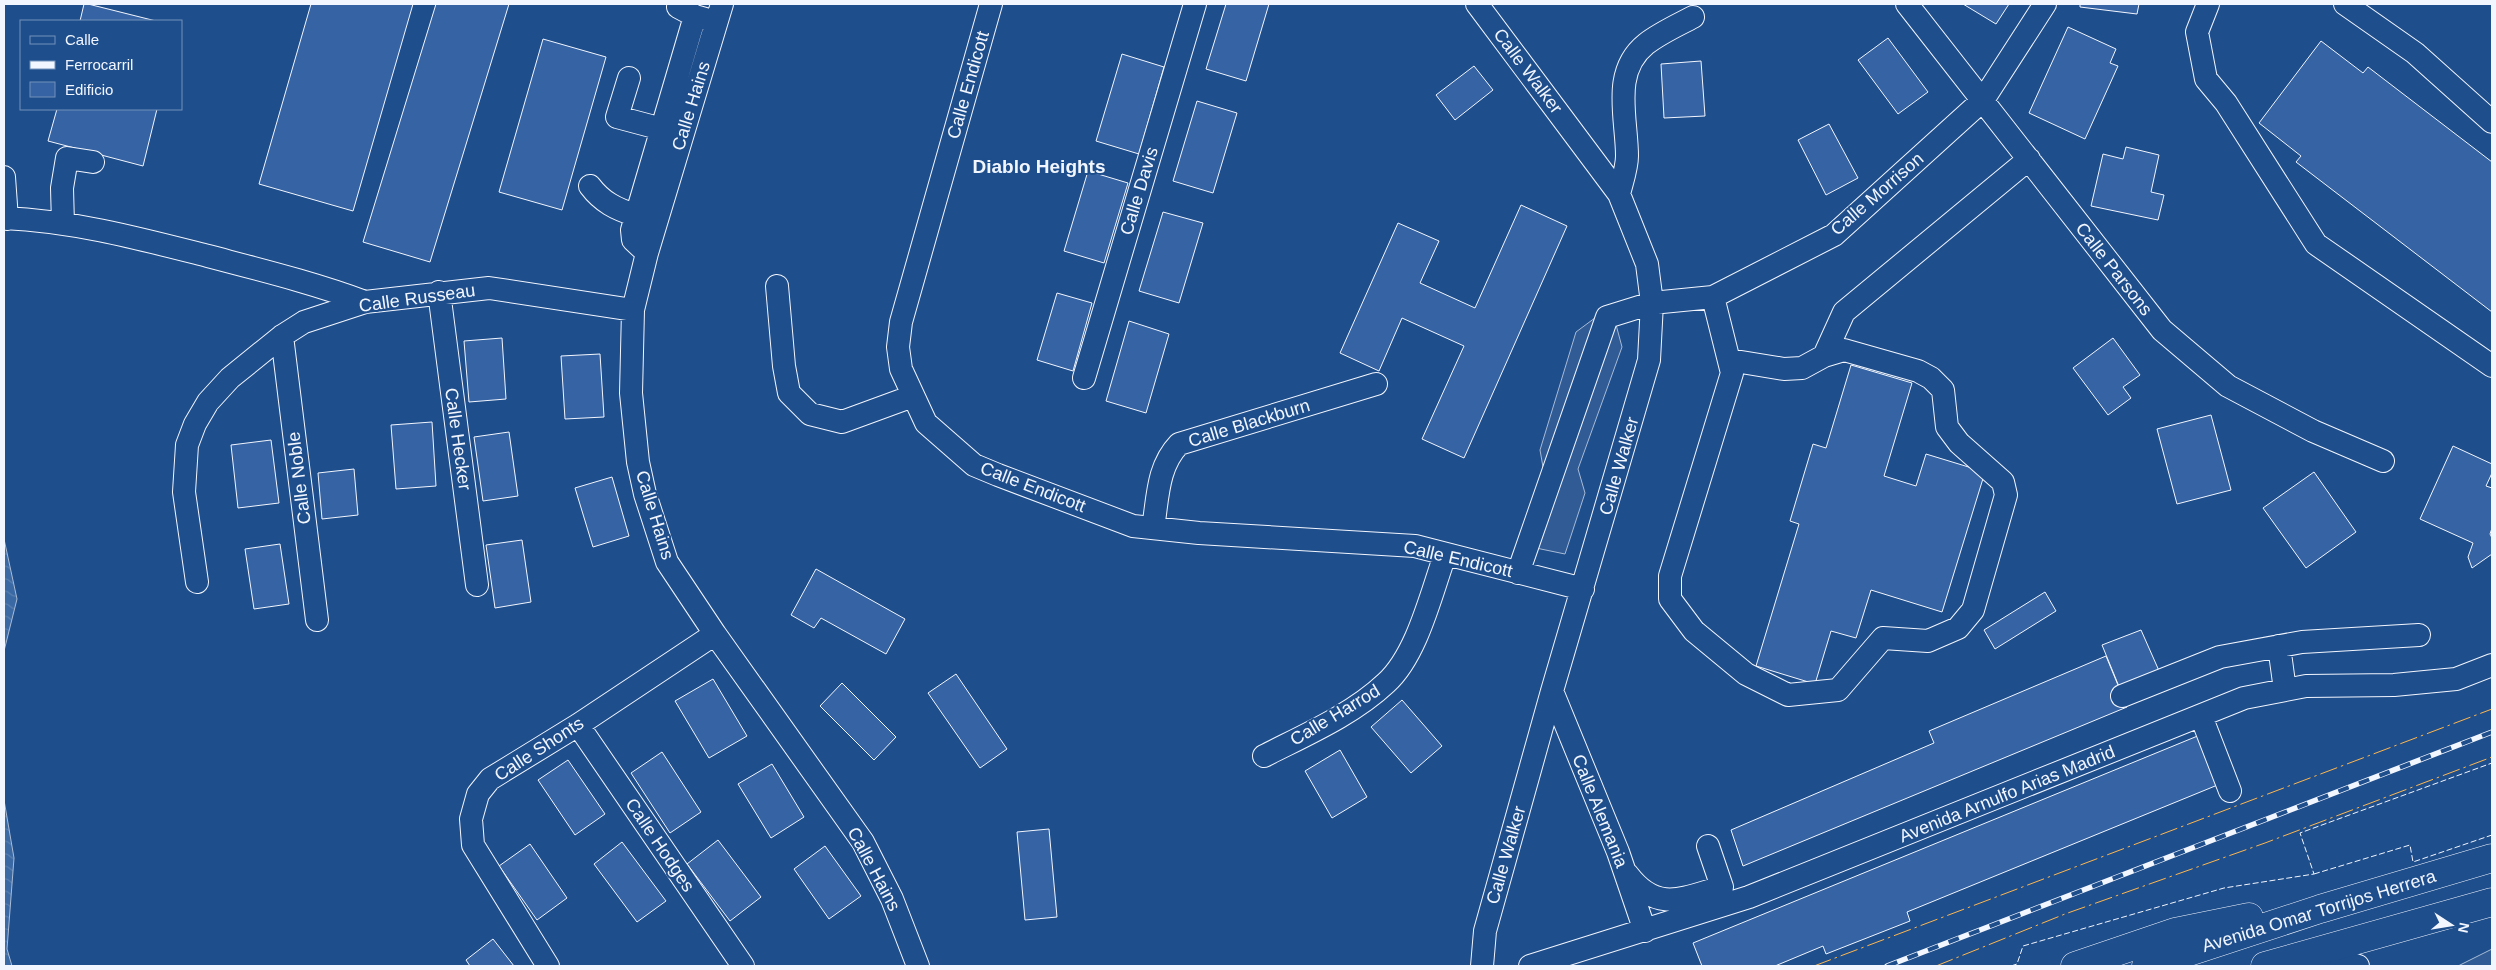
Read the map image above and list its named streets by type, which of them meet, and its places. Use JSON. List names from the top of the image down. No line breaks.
{"streets":{"main road":["Avenida Omar Torrijos Herrera"],"street":["Calle Walker","Calle Endicott","Calle Hains","Calle Davis","Calle Morrison","Calle Parsons","Calle Russeau","Calle Blackburn","Calle Hecker","Calle Noble","Calle Harrod","Calle Shonts","Avenida Arnulfo Arias Madrid","Calle Alemania","Calle Hodges"]},"crossings":[["Calle Walker","Calle Endicott"],["Calle Walker","Calle Morrison"],["Calle Walker","Calle Alemania"],["Calle Endicott","Calle Morrison"],["Calle Endicott","Calle Blackburn"],["Calle Endicott","Calle Harrod"],["Calle Hains","Calle Russeau"],["Calle Hains","Calle Shonts"],["Calle Morrison","Calle Parsons"],["Calle Russeau","Calle Hecker"],["Calle Russeau","Calle Noble"],["Calle Shonts","Calle Hodges"],["Avenida Arnulfo Arias Madrid","Calle Alemania"]],"districts":["Diablo Heights"],"legend":["Calle","Ferrocarril","Edificio"],"north":"right"}
